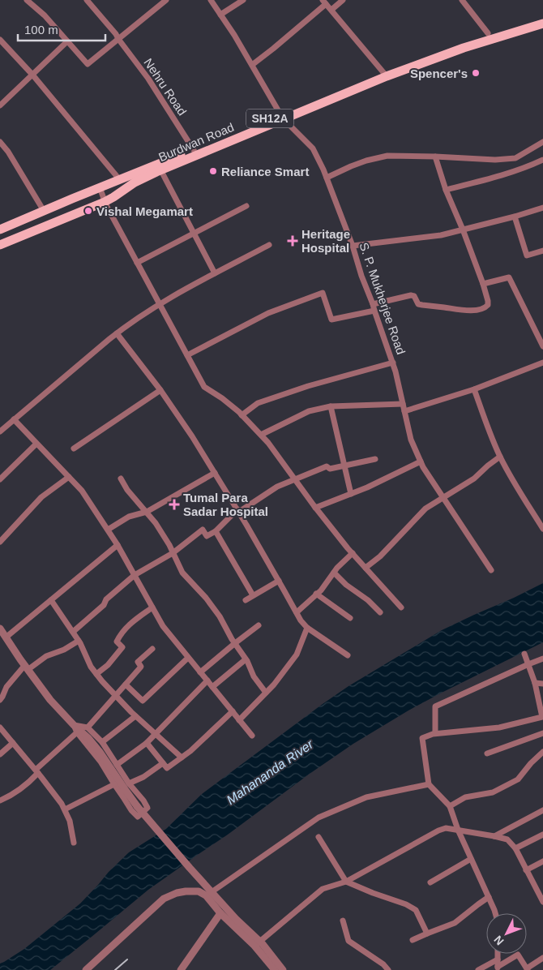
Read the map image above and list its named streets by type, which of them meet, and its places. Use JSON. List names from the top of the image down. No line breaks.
{"streets":{"main road":["SH12A","Burdwan Road"],"street":["Nehru Road","S. P. Mukherjee Road"]},"crossings":[["Nehru Road","Burdwan Road"],["Burdwan Road","S. P. Mukherjee Road"]],"water":["Mahananda River"],"places":{"other":["Spencer's","Reliance Smart","Vishal Megamart"],"health":["Heritage Hospital","Tumal Para Sadar Hospital"]},"scale_bar":"100 m","north":"bottom left"}
